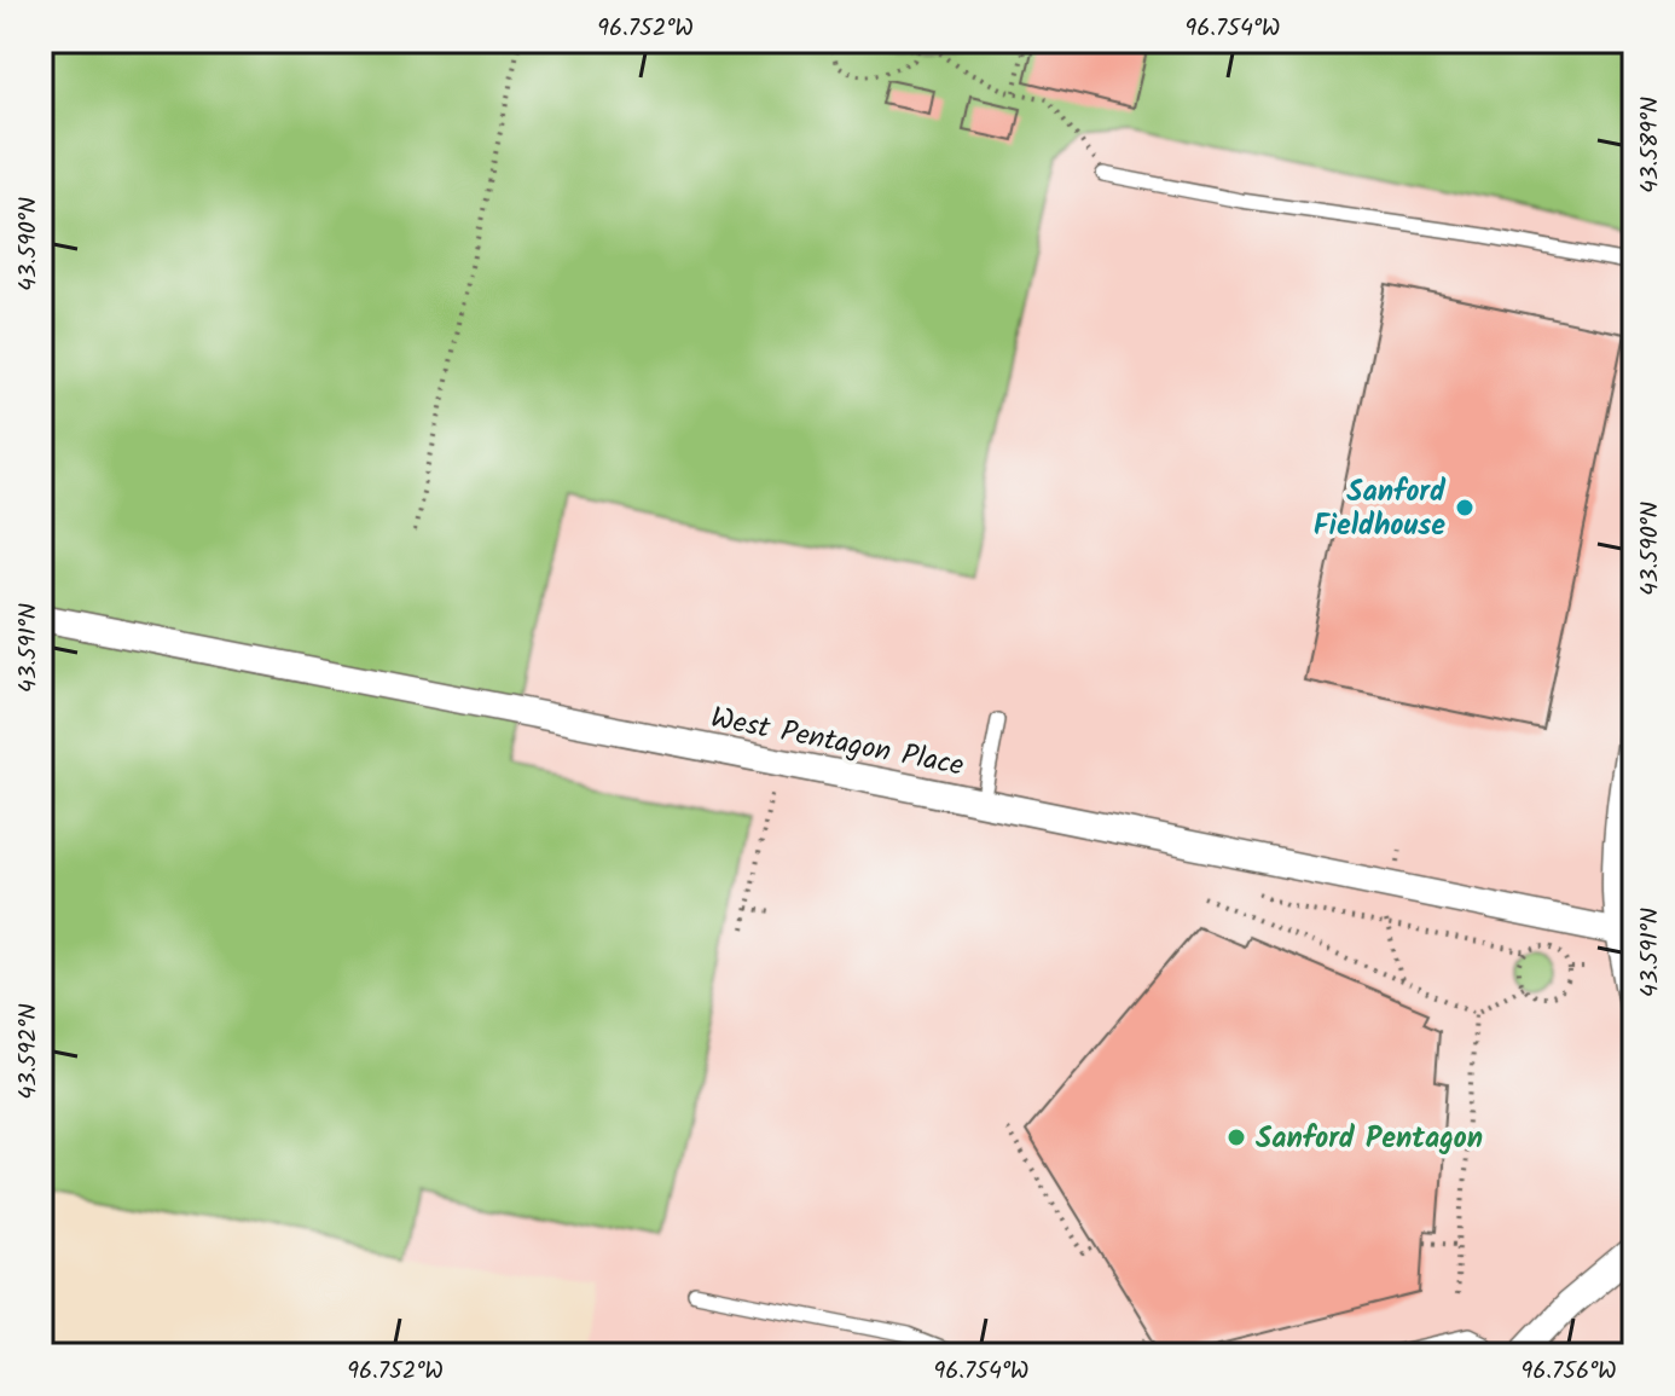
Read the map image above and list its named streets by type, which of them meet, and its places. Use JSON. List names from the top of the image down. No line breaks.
{"streets":{"street":["West Pentagon Place"]},"places":["Sanford Fieldhouse","Sanford Pentagon"],"coordinates":["96.752°W","96.754°W","43.589°N","43.590°N","43.591°N","43.592°N","96.756°W"]}
